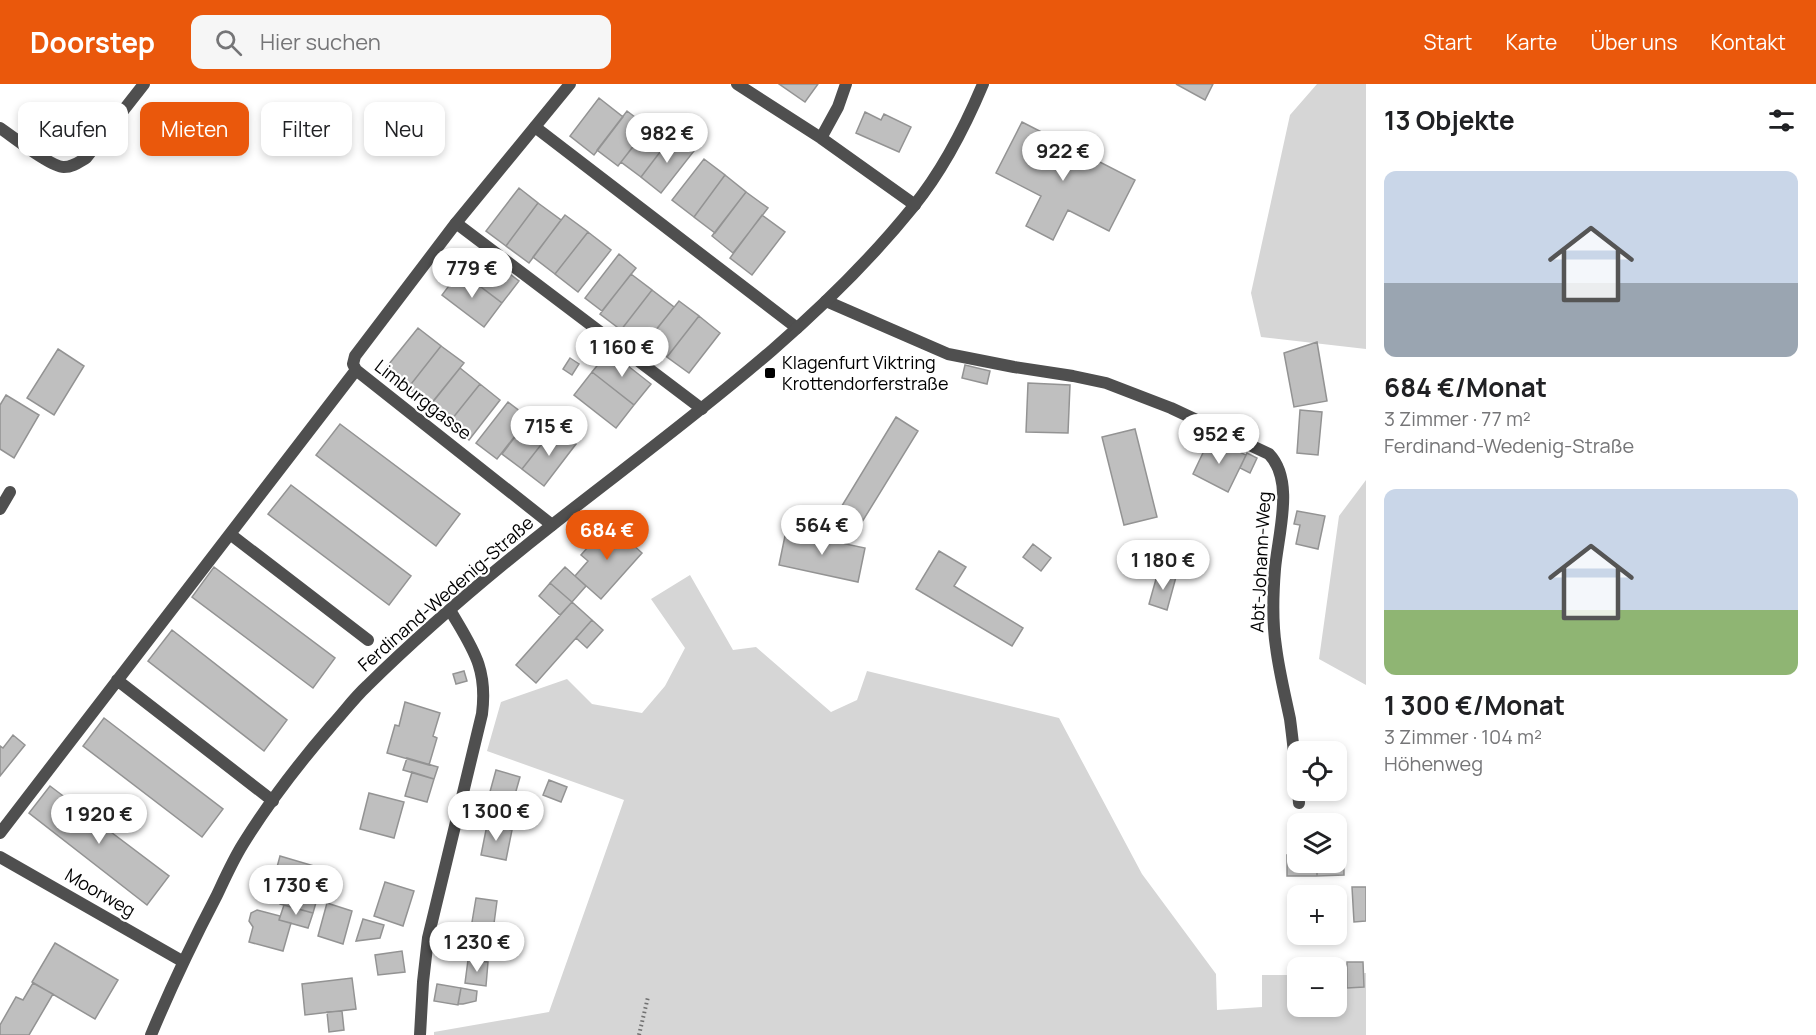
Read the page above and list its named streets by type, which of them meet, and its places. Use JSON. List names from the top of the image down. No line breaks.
{"streets":{"street":["Limburggasse","Abt-Johann-Weg","Ferdinand-Wedenig-Straße","Moorweg"]},"crossings":[["Limburggasse","Ferdinand-Wedenig-Straße"],["Abt-Johann-Weg","Ferdinand-Wedenig-Straße"],["Ferdinand-Wedenig-Straße","Moorweg"]],"places":{"transit":["Klagenfurt Viktring Krottendorferstraße"]},"page":{"header":"Doorstep","search":"Hier suchen","nav":["Start","Karte","Über uns","Kontakt"],"heading":"13 Objekte","chip":["Kaufen","Mieten","Filter","Neu"],"price":["982 €","922 €","779 €","1 160 €","715 €","952 €","564 €","684 €","1 180 €","1 300 €","1 920 €","1 730 €","1 230 €"],"list":[{"name":"684 €/Monat","note":"3 Zimmer · 77 m² · Ferdinand-Wedenig-Straße"},{"name":"1 300 €/Monat","note":"3 Zimmer · 104 m² · Höhenweg"}],"map_buttons":["+","−"]}}
